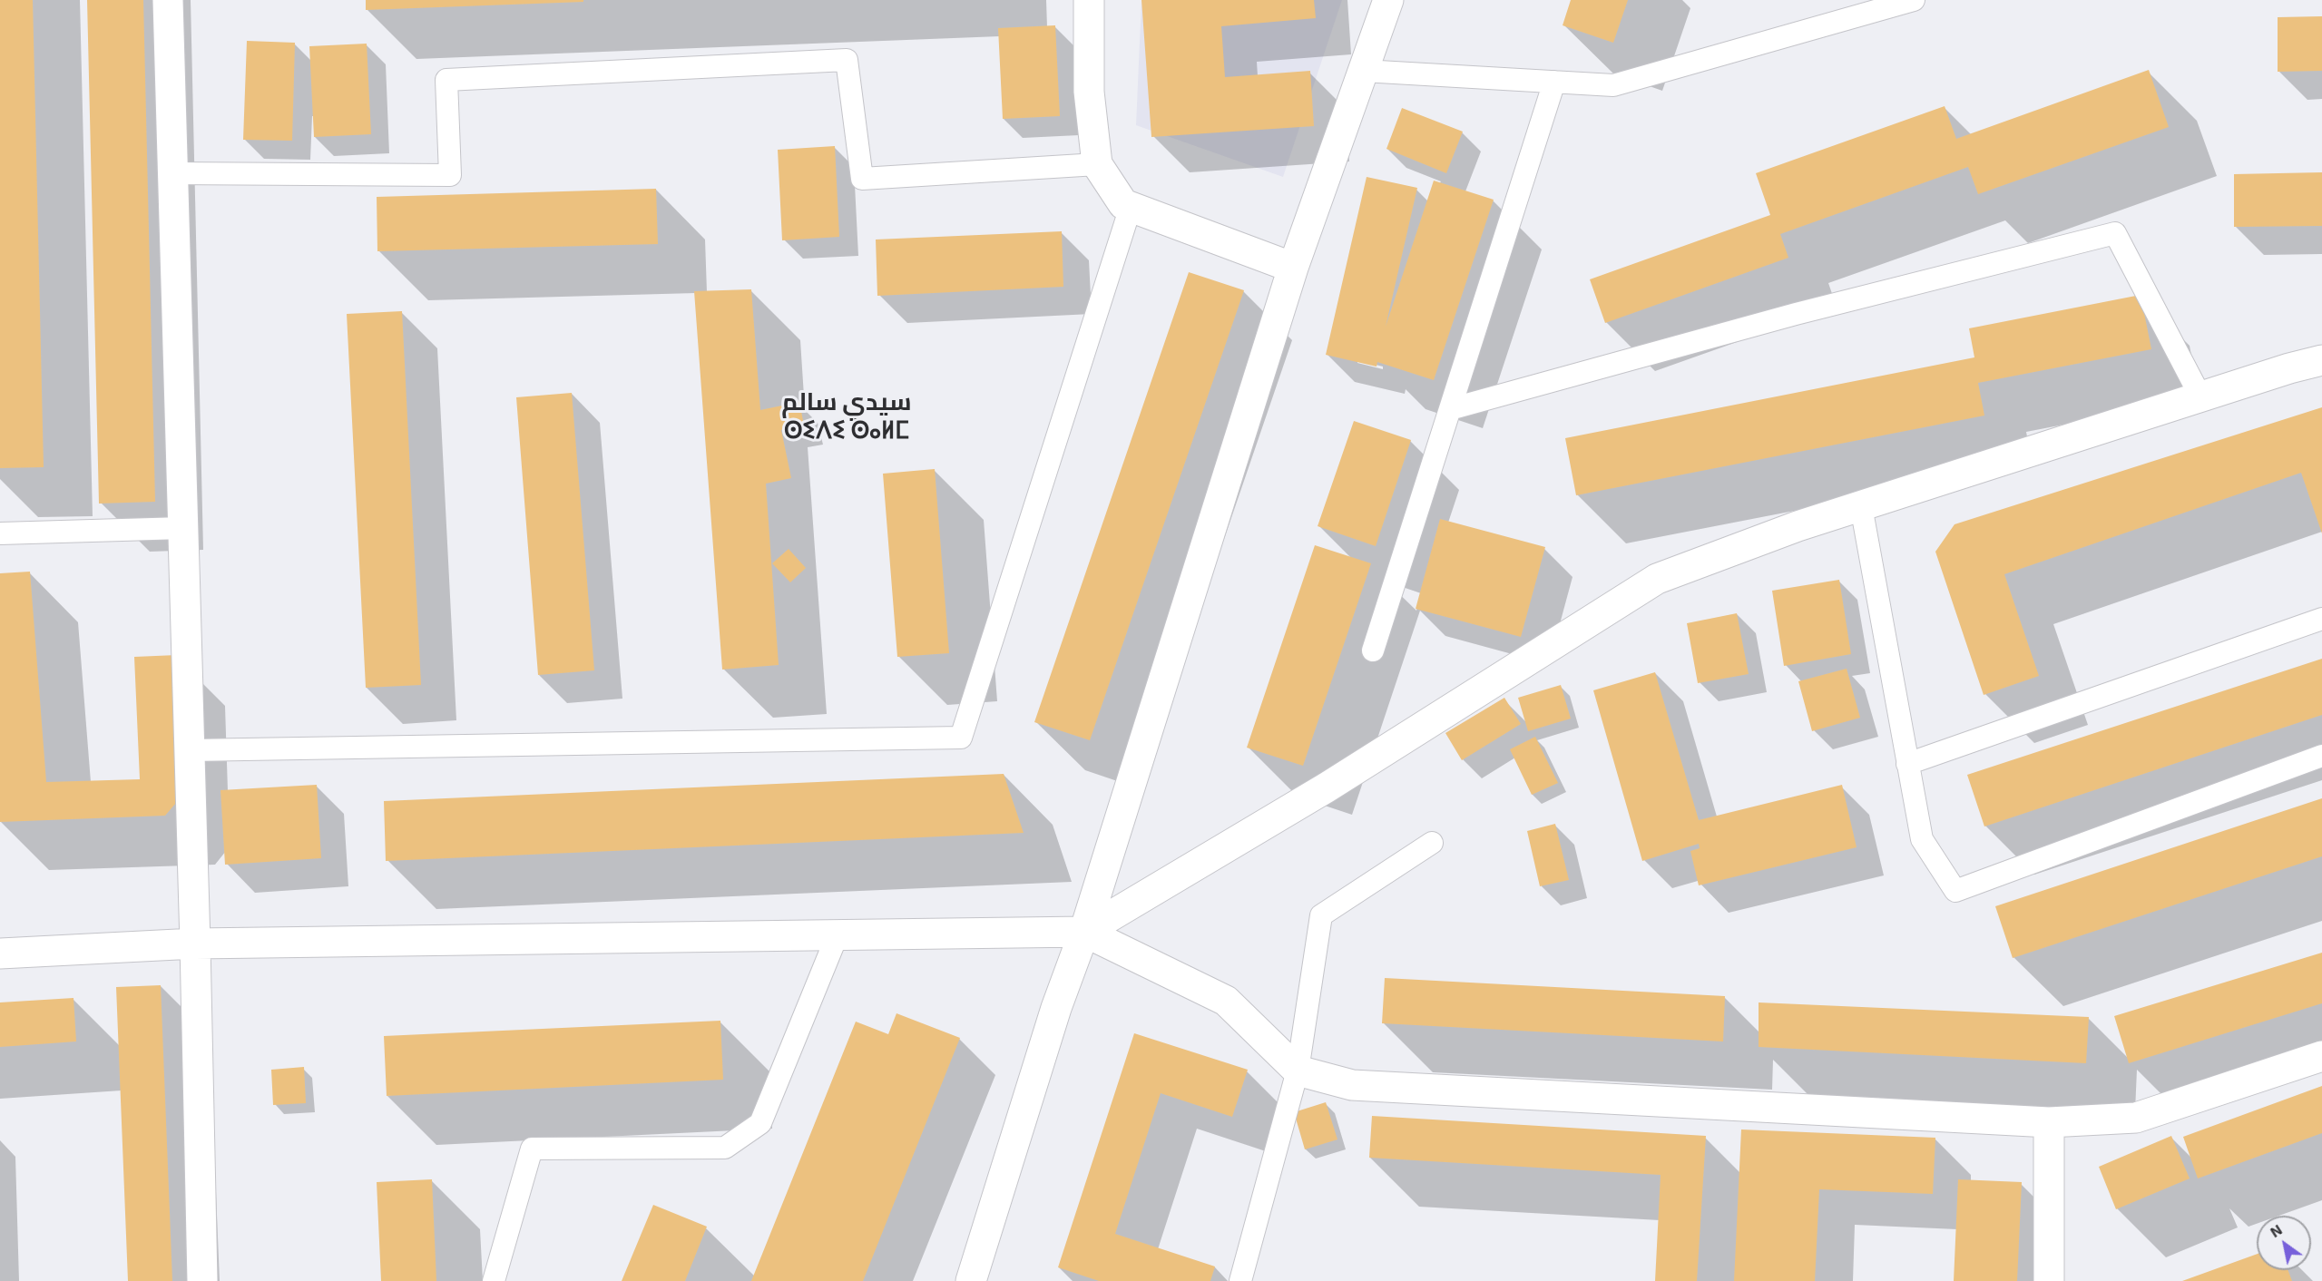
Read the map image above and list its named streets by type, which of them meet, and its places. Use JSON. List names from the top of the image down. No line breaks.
{"districts":["سيدي سالم ⵙⵉⴷⵉ ⵙⴰⵍⵎ"],"north":"top left"}
